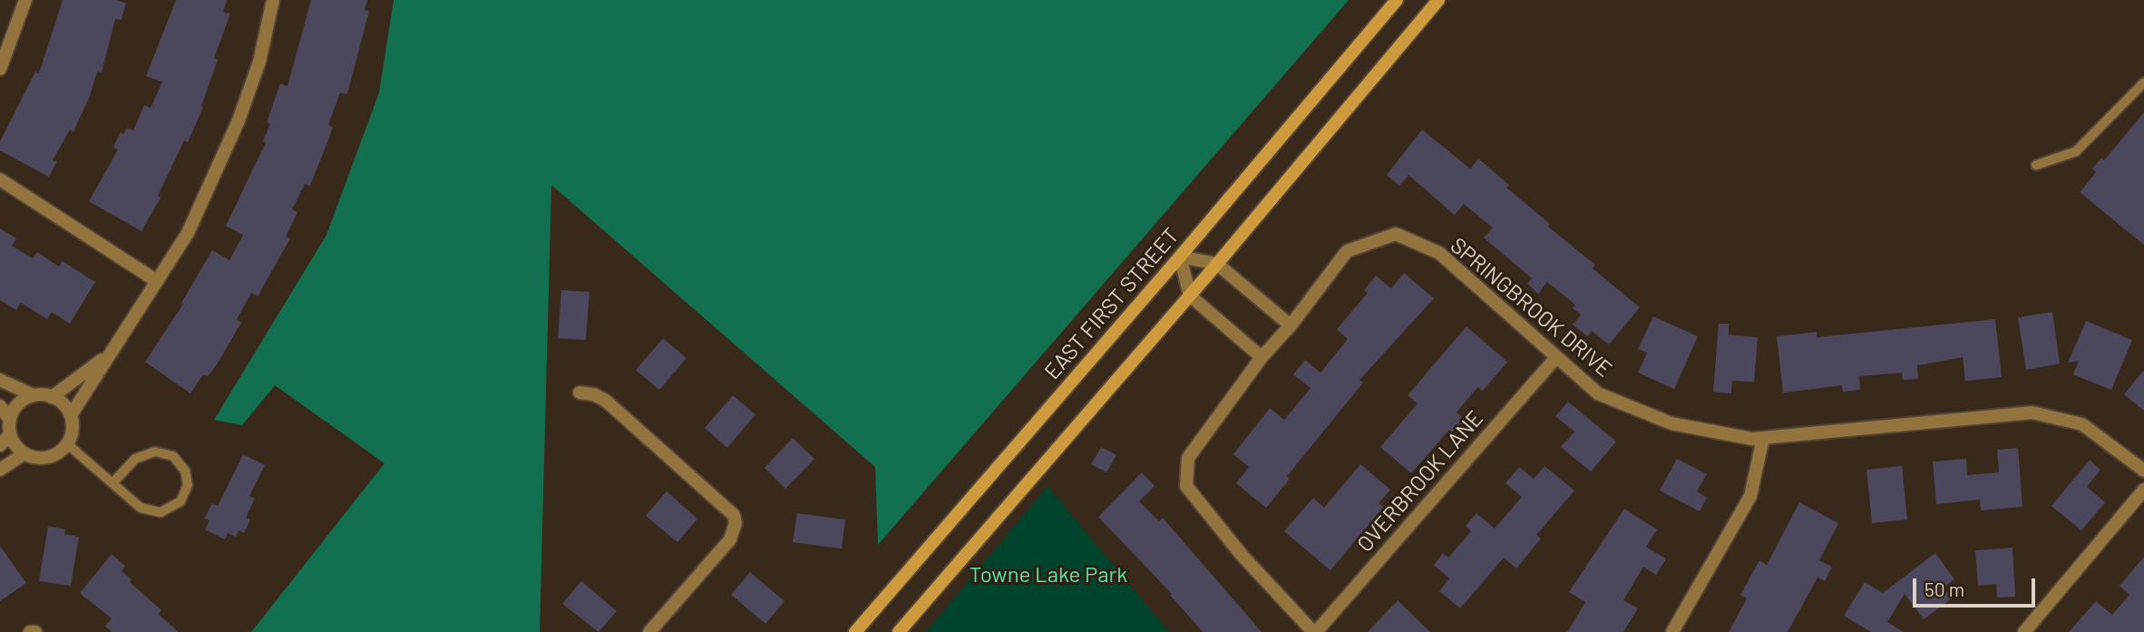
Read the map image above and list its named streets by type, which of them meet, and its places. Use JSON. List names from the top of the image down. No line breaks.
{"streets":{"main road":["EAST FIRST STREET"],"street":["SPRINGBROOK DRIVE","OVERBROOK LANE"]},"crossings":[["SPRINGBROOK DRIVE","OVERBROOK LANE"]],"parks":["Towne Lake Park"],"scale_bar":"50 m"}
